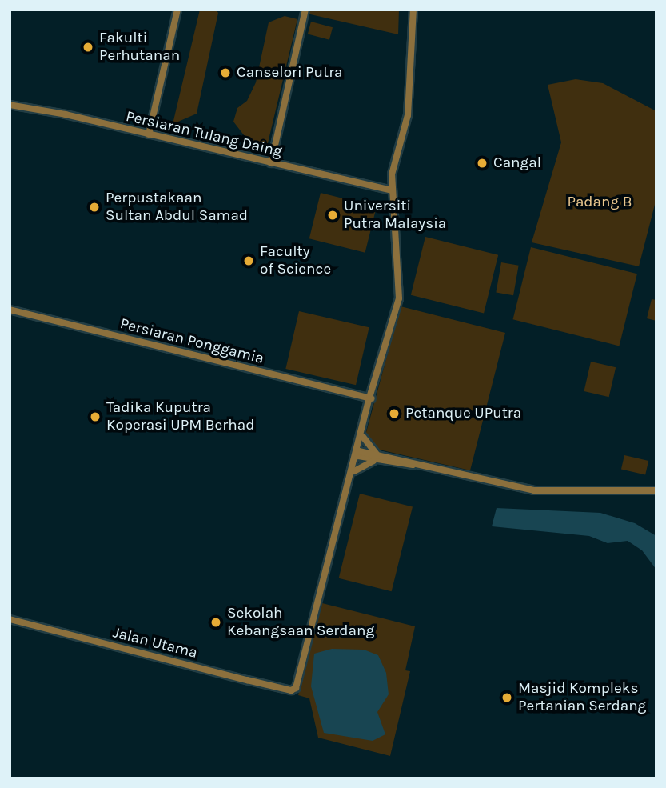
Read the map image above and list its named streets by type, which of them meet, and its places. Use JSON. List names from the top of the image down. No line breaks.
{"streets":{"street":["Persiaran Tulang Daing","Persiaran Ponggamia","Jalan Utama"]},"parks":["Padang B"],"places":["Fakulti Perhutanan","Canselori Putra","Cangal","Perpustakaan Sultan Abdul Samad","Universiti Putra Malaysia","Faculty of Science","Petanque UPutra","Tadika Kuputra Koperasi UPM Berhad","Sekolah Kebangsaan Serdang","Masjid Kompleks Pertanian Serdang"]}
